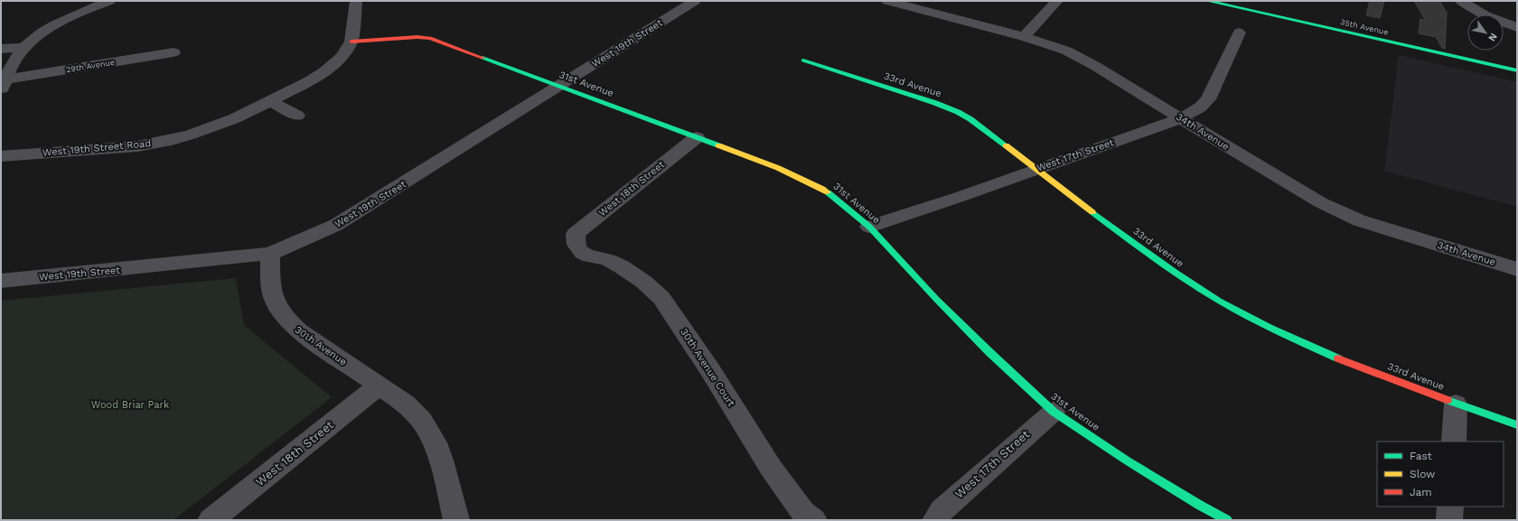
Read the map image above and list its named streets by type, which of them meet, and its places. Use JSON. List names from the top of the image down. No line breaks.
{"streets":{"street":["35th Avenue","West 19th Street","29th Avenue","31st Avenue","33rd Avenue","34th Avenue","West 19th Street Road","West 17th Street","West 18th Street","30th Avenue","30th Avenue Court"]},"crossings":[["West 19th Street","31st Avenue"],["West 19th Street","30th Avenue"],["31st Avenue","West 19th Street Road"],["31st Avenue","West 17th Street"],["31st Avenue","West 18th Street"],["33rd Avenue","West 17th Street"],["34th Avenue","West 17th Street"],["West 18th Street","30th Avenue"],["West 18th Street","30th Avenue Court"]],"parks":["Wood Briar Park"],"legend":["Fast","Slow","Jam"],"north":"bottom right"}
